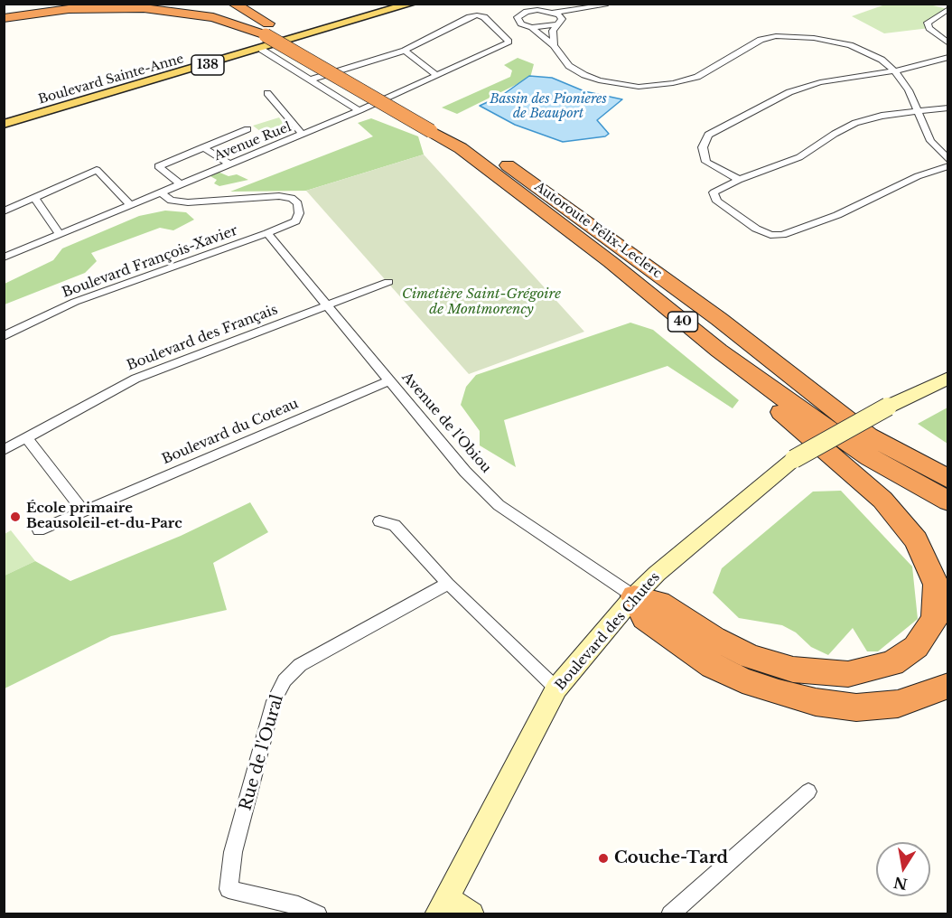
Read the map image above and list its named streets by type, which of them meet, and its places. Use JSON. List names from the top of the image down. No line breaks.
{"streets":{"highway":["Autoroute Félix-Leclerc","40"],"main road":["138","Boulevard Sainte-Anne"],"street":["Avenue Ruel","Boulevard François-Xavier","Boulevard des Français","Avenue de l'Obiou","Boulevard du Coteau","Boulevard des Chutes","Rue de l'Oural"]},"crossings":[["Avenue Ruel","Boulevard François-Xavier"],["Autoroute Félix-Leclerc","40"],["Boulevard François-Xavier","Avenue de l'Obiou"],["Boulevard des Français","Avenue de l'Obiou"],["Avenue de l'Obiou","Boulevard du Coteau"],["Avenue de l'Obiou","Boulevard des Chutes"]],"water":["Bassin des Pionieres de Beauport"],"parks":["Cimetière Saint-Grégoire de Montmorency"],"places":["École primaire Beausoleil-et-du-Parc","Couche-Tard"],"north":"bottom"}
